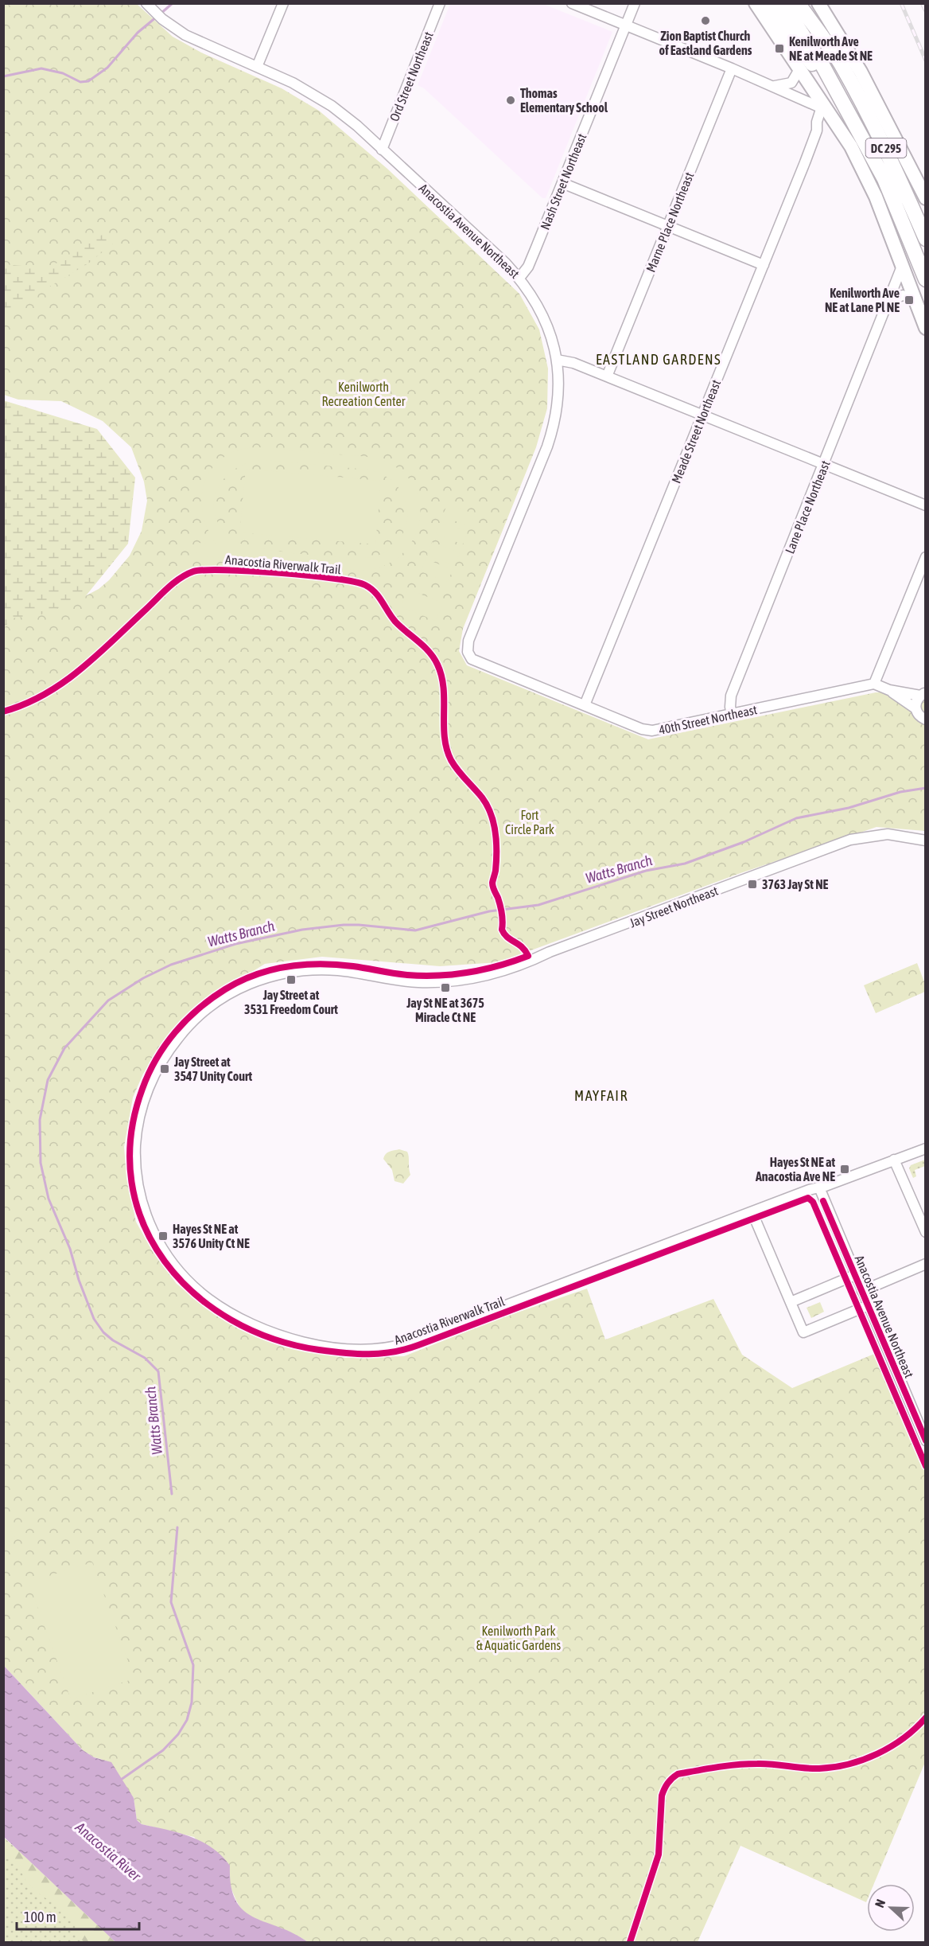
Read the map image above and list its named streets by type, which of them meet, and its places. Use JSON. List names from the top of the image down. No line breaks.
{"streets":{"highway":["DC 295"],"street":["Ord Street Northeast","Nash Street Northeast","Marne Place Northeast","Anacostia Avenue Northeast","Meade Street Northeast","Lane Place Northeast","40th Street Northeast","Jay Street Northeast"],"cycle path":["Anacostia Riverwalk Trail"]},"crossings":[["Ord Street Northeast","Anacostia Avenue Northeast"],["Nash Street Northeast","Anacostia Avenue Northeast"],["Anacostia Avenue Northeast","40th Street Northeast"],["Anacostia Avenue Northeast","Jay Street Northeast"],["Meade Street Northeast","40th Street Northeast"],["Lane Place Northeast","40th Street Northeast"]],"districts":["EASTLAND GARDENS","MAYFAIR"],"water":["Watts Branch","Anacostia River"],"parks":["Kenilworth Recreation Center","Fort Circle Park","Kenilworth Park & Aquatic Gardens"],"places":{"other":["Zion Baptist Church of Eastland Gardens","Thomas Elementary School"],"transit":["Kenilworth Ave NE at Meade St NE","Kenilworth Ave NE at Lane Pl NE","3763 Jay St NE","Jay Street at 3531 Freedom Court","Jay St NE at 3675 Miracle Ct NE","Jay Street at 3547 Unity Court","Hayes St NE at Anacostia Ave NE","Hayes St NE at 3576 Unity Ct NE"]},"scale_bar":"100 m","north":"left"}
